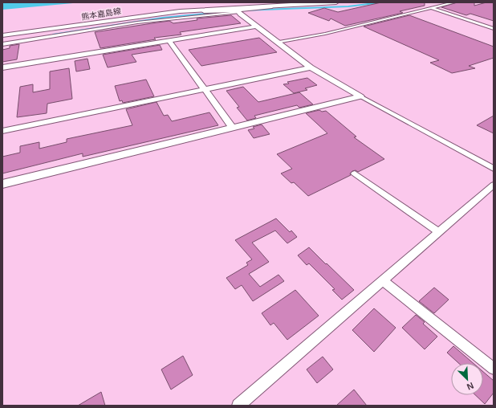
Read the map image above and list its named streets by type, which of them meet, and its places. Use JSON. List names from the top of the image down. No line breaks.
{"streets":{"main road":["熊本嘉島線"]},"north":"bottom right"}
